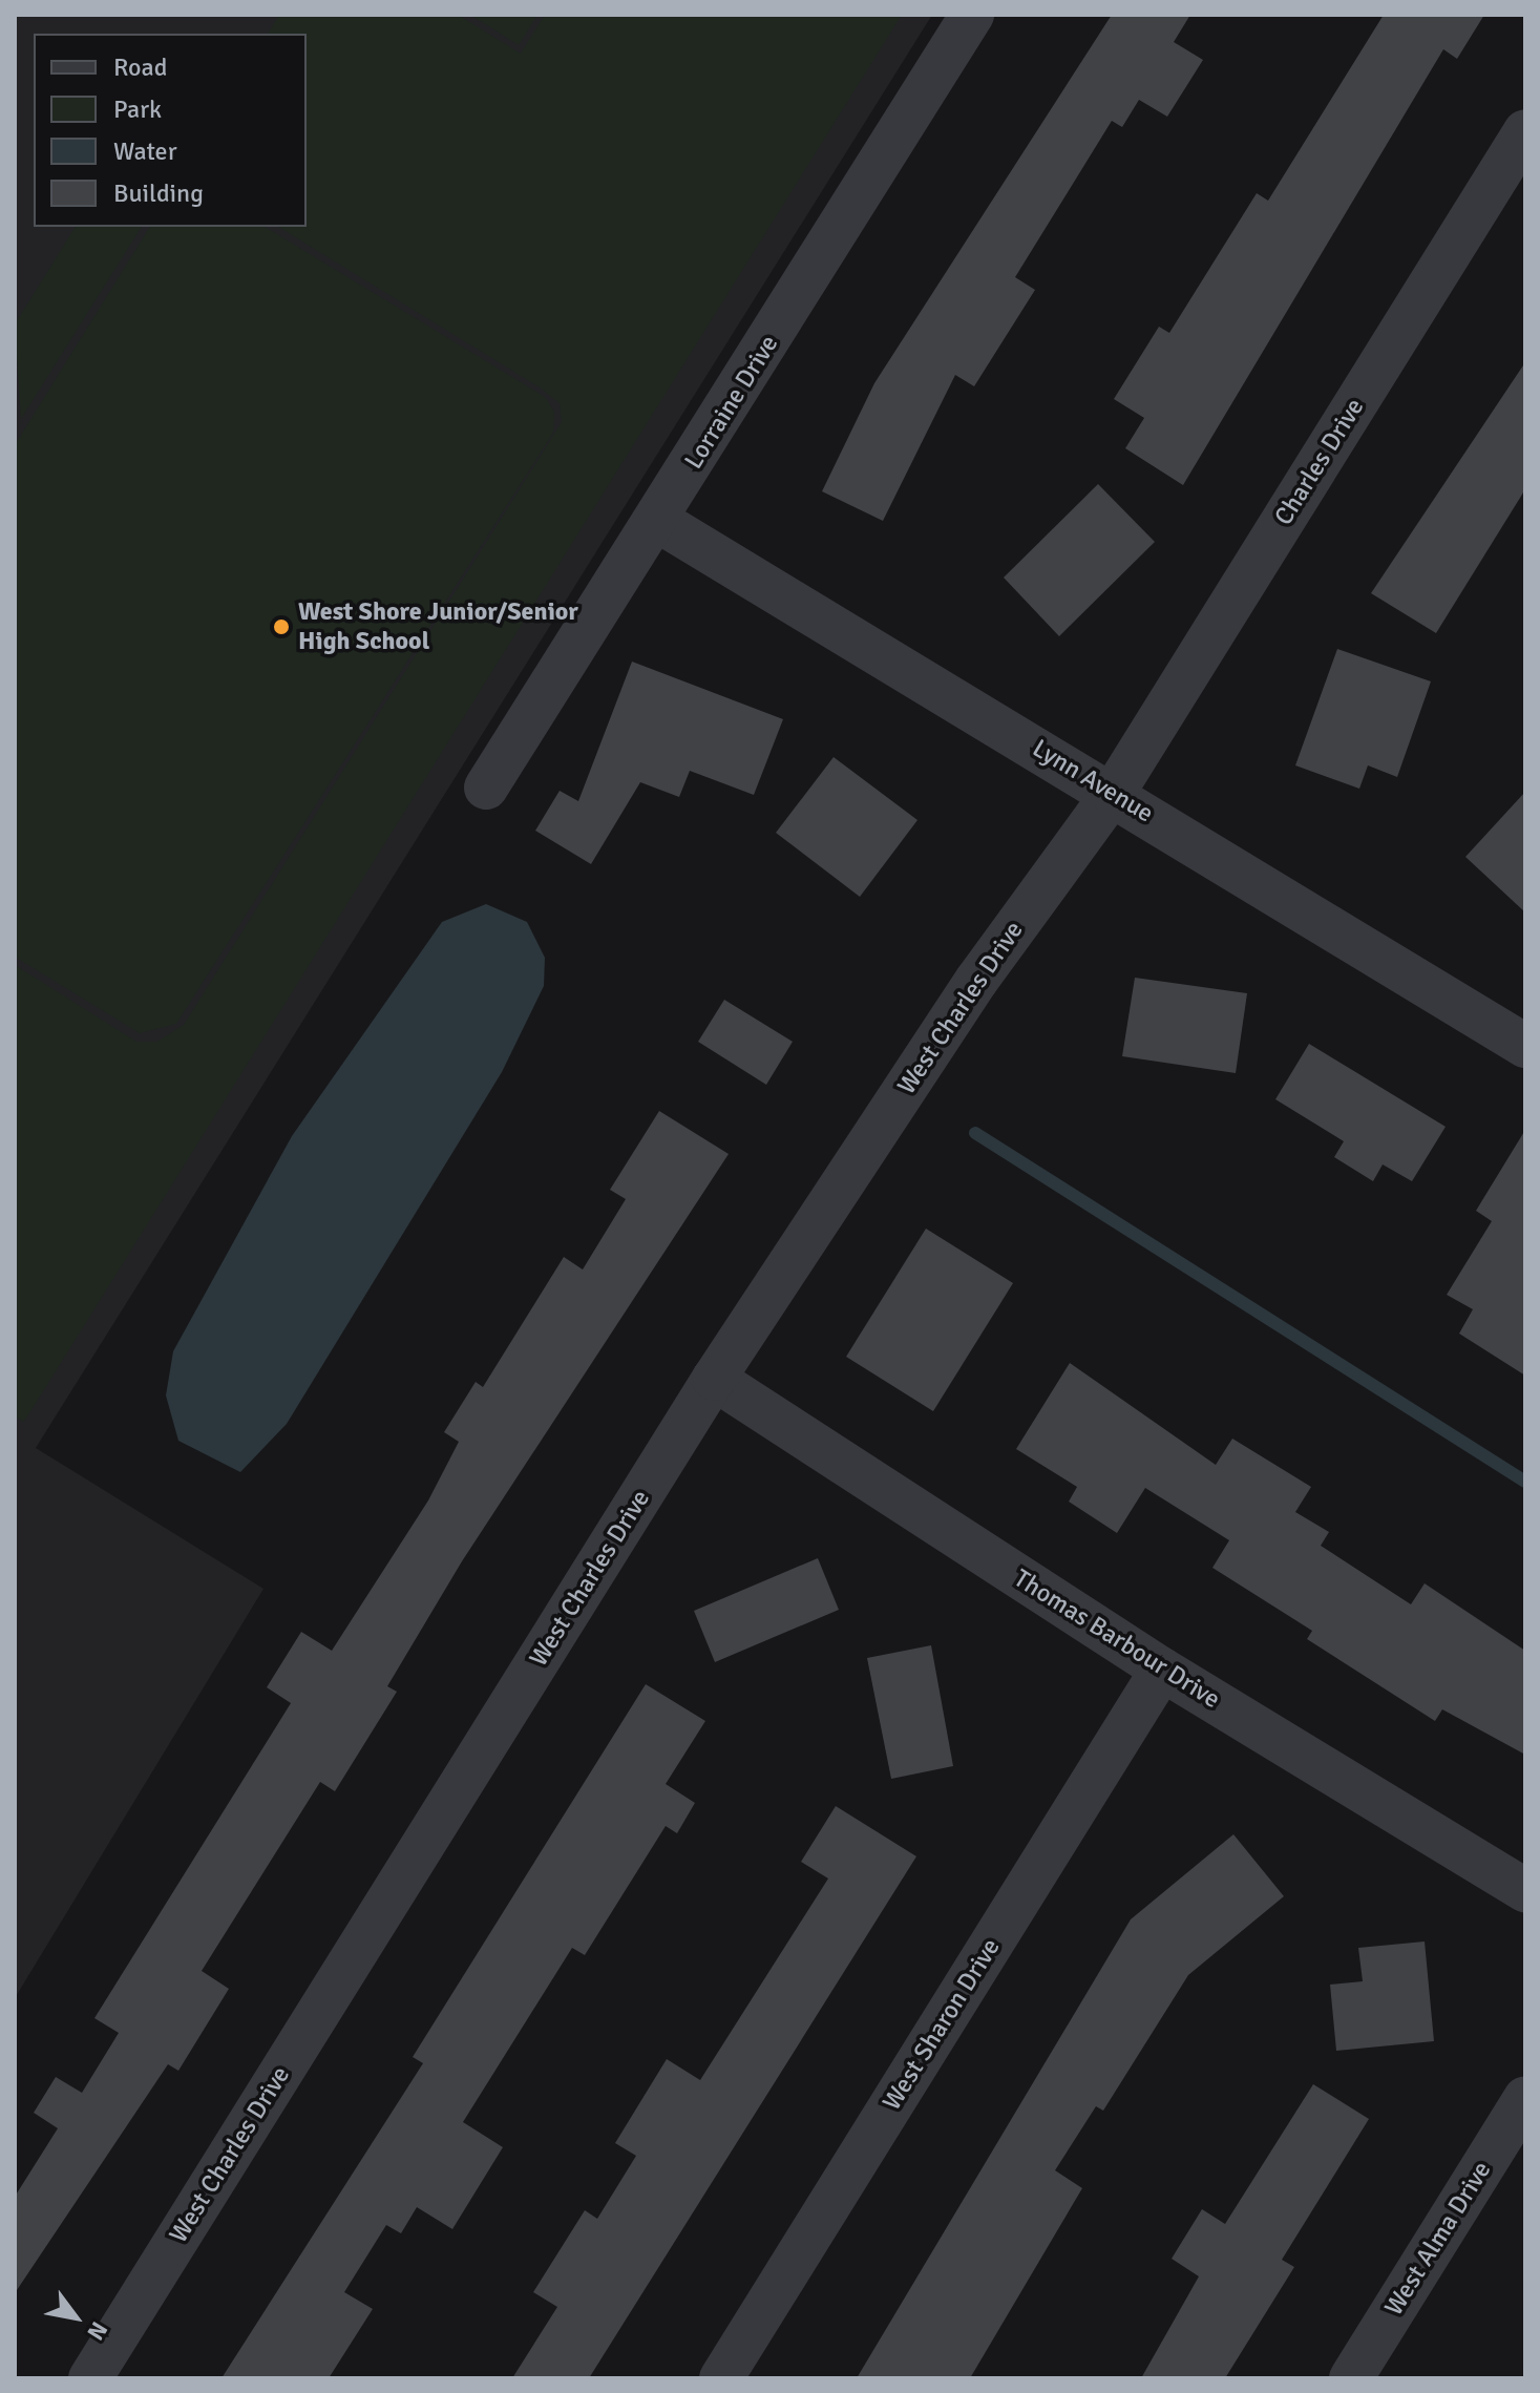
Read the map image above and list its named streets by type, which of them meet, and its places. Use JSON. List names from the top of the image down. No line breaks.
{"streets":{"street":["Lorraine Drive","Charles Drive","Lynn Avenue","West Charles Drive","Thomas Barbour Drive","West Sharon Drive","West Alma Drive"]},"crossings":[["Lorraine Drive","Lynn Avenue"],["Charles Drive","Lynn Avenue"],["Charles Drive","West Charles Drive"],["Lynn Avenue","West Charles Drive"],["West Charles Drive","Thomas Barbour Drive"],["Thomas Barbour Drive","West Sharon Drive"]],"places":["West Shore Junior/Senior High School"],"legend":["Road","Park","Water","Building"],"north":"bottom right"}
